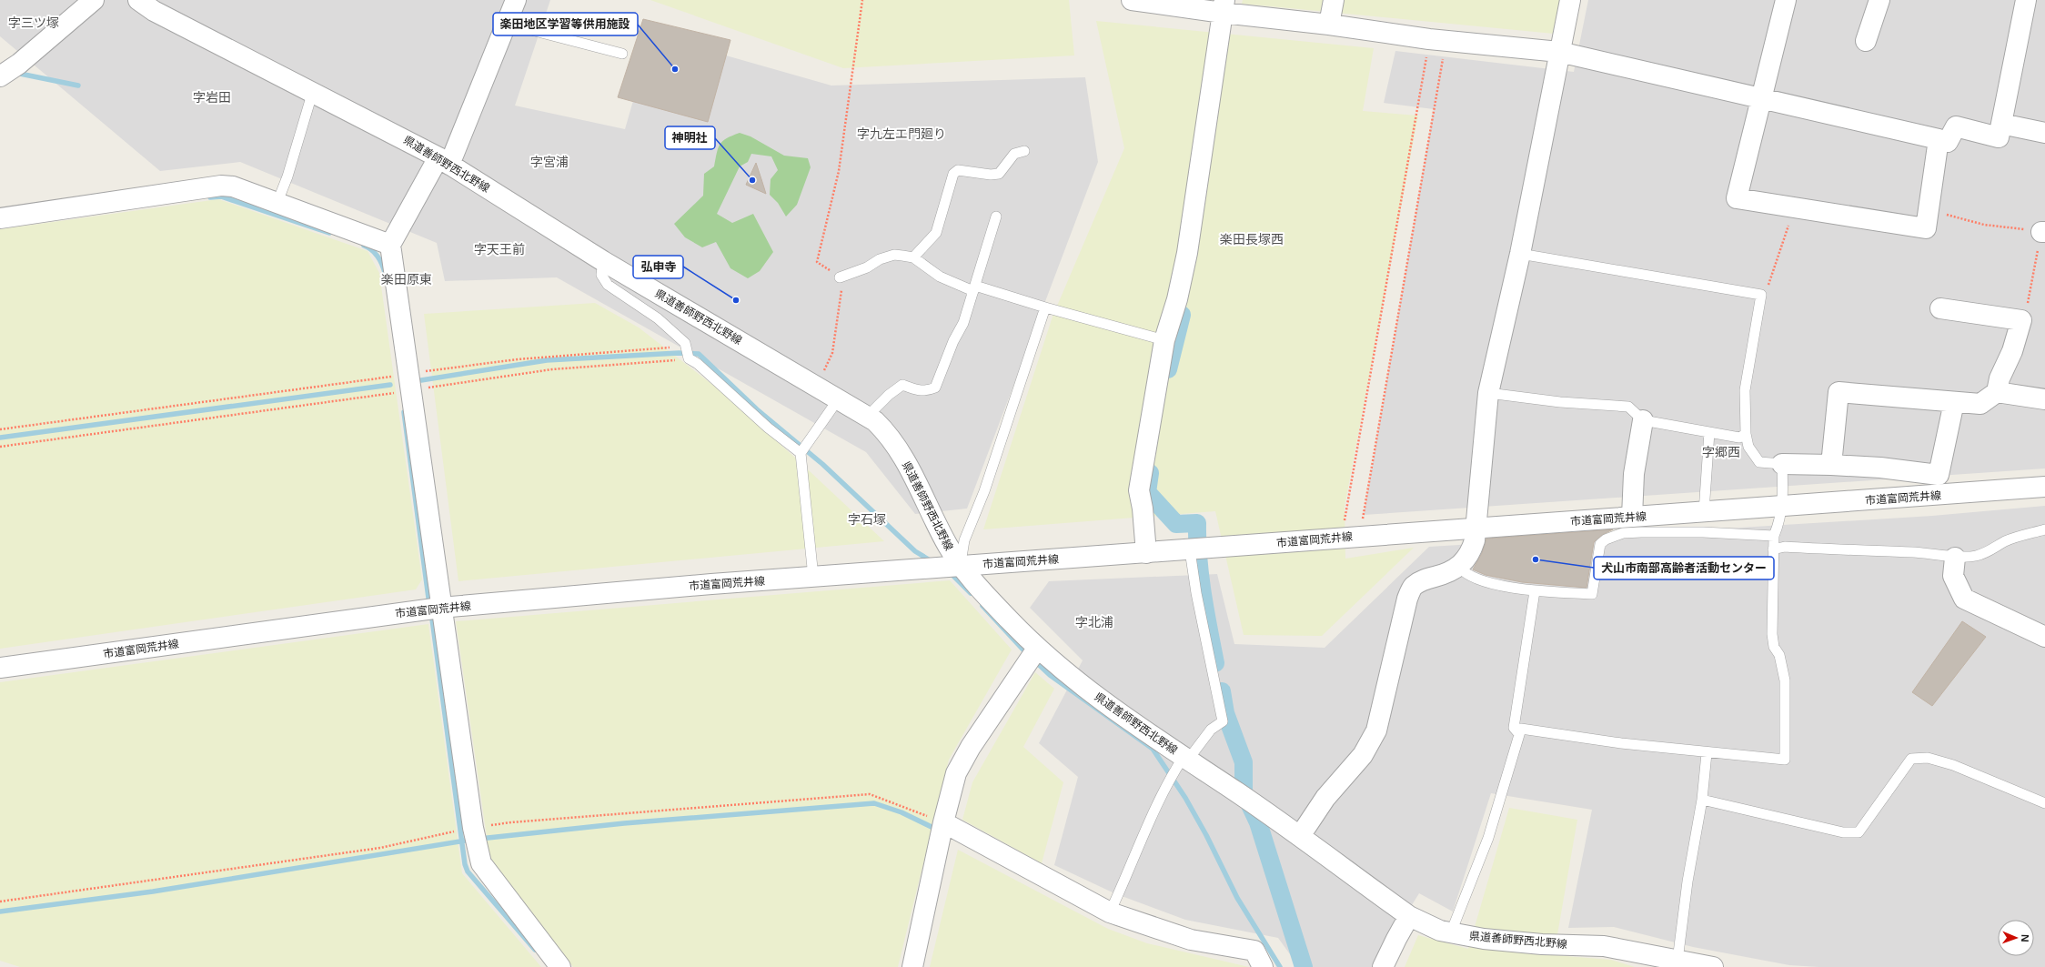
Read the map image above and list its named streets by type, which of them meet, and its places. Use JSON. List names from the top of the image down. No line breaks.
{"streets":{"street":["県道善師野西北野線","市道富岡荒井線"]},"crossings":[["県道善師野西北野線","市道富岡荒井線"]],"districts":["字三ツ塚","字岩田","字九左エ門廻り","字宮浦","楽田長塚西","字天王前","楽田原東","字郷西","字石塚","字北浦"],"places":["楽田地区学習等供用施設","神明社","弘申寺","犬山市南部高齢者活動センター"],"north":"right"}
